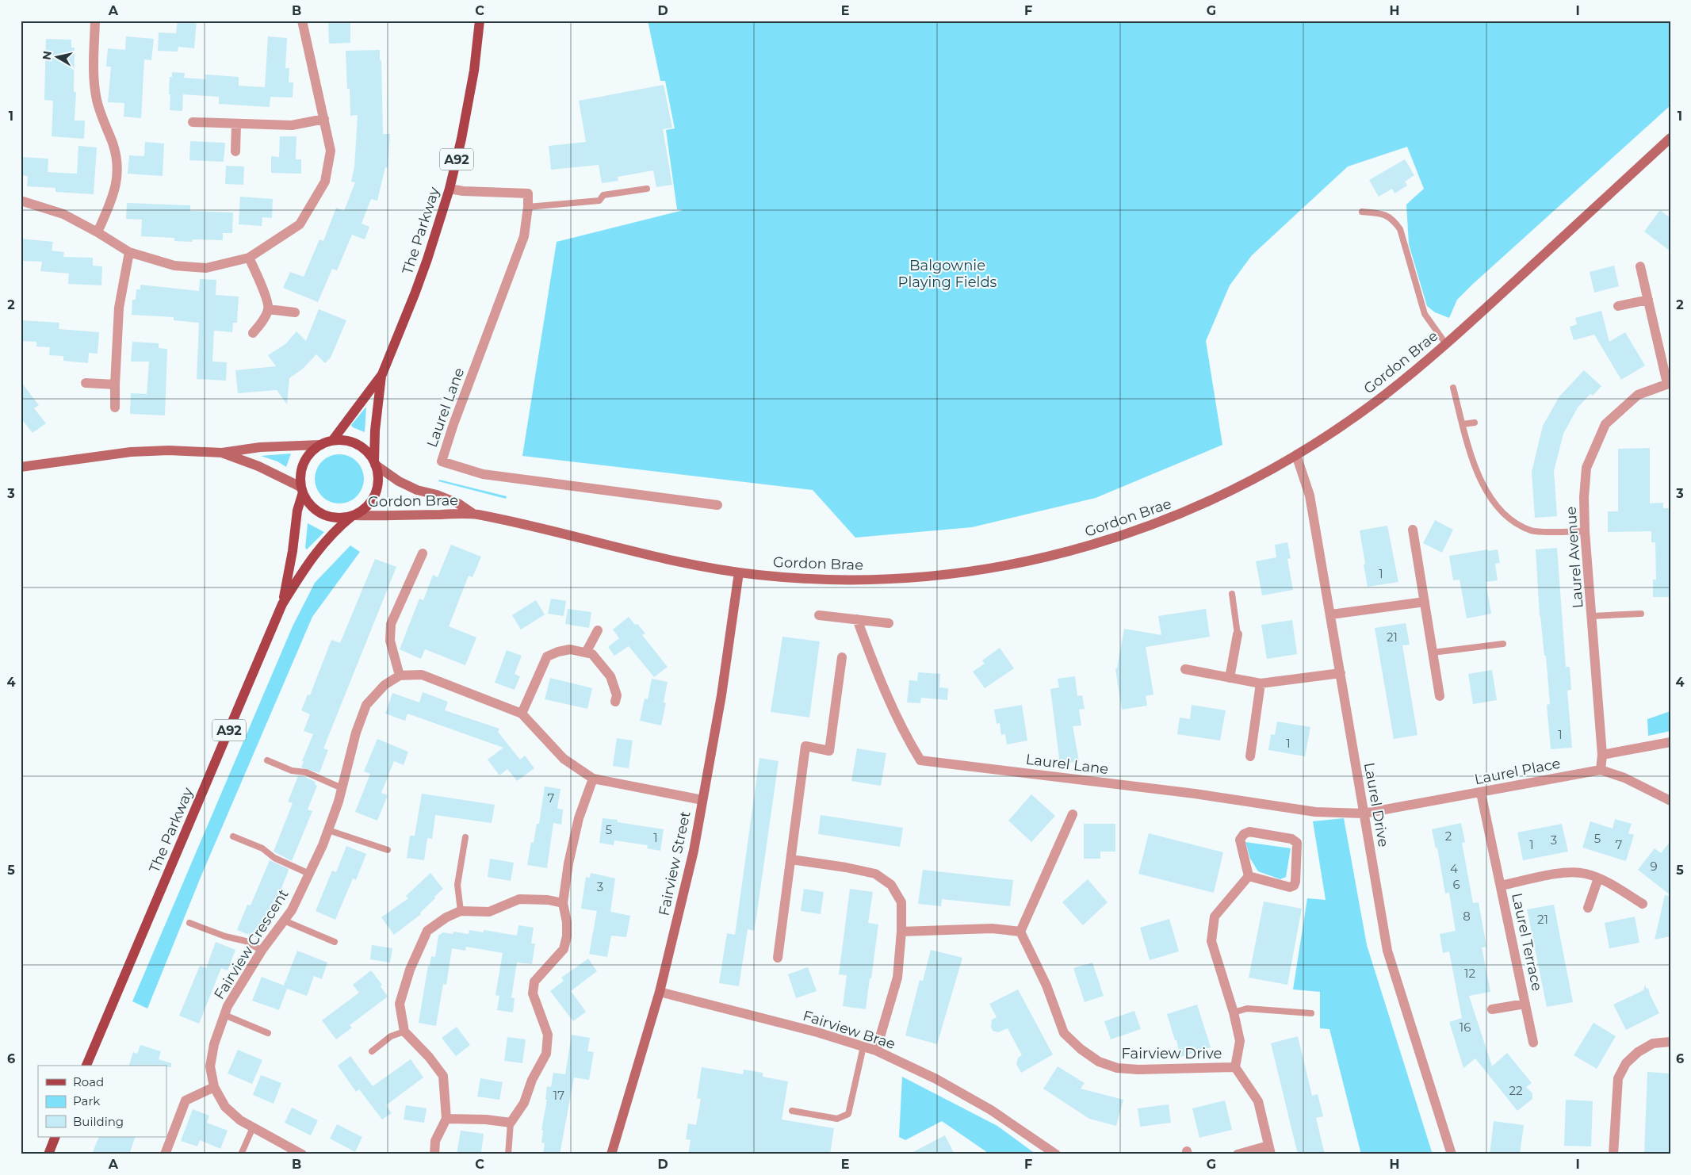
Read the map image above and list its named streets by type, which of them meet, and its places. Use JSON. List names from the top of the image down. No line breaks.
{"streets":{"main road":["A92","The Parkway","Gordon Brae","Fairview Street"],"street":["Laurel Lane","Laurel Avenue","Laurel Place","Laurel Drive","Laurel Terrace","Fairview Crescent","Fairview Brae","Fairview Drive"]},"crossings":[["A92","The Parkway"],["A92","Gordon Brae"],["The Parkway","Gordon Brae"],["Gordon Brae","Laurel Drive"],["Gordon Brae","Fairview Street"],["Laurel Lane","Laurel Place"],["Laurel Lane","Laurel Drive"],["Laurel Avenue","Laurel Place"],["Laurel Place","Laurel Drive"],["Laurel Place","Laurel Terrace"],["Fairview Street","Fairview Brae"]],"parks":["Balgownie Playing Fields"],"house_numbers":["1","21","1","1","7","5","2","1","5","3","1","7","9","4","6","3","8","21","12","16","22","17"],"legend":["Road","Park","Building"],"north":"left","grid":{"columns":["A","B","C","D","E","F","G","H","I"],"rows":["1","2","3","4","5","6"]}}
